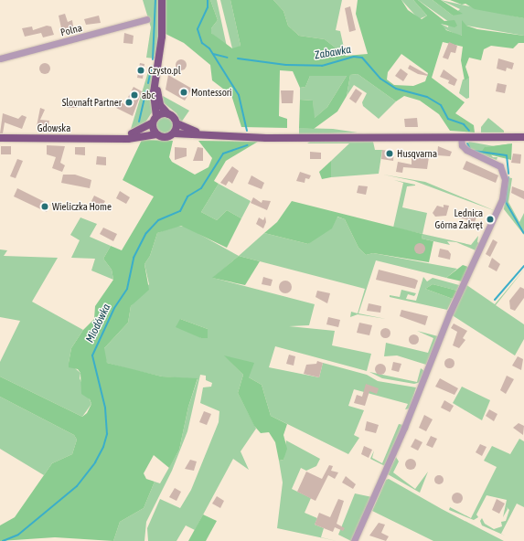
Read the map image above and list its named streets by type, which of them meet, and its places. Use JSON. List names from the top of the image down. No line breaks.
{"streets":{"main road":["Gdowska"],"street":["Polna"]},"water":["Zabawka","Miodówka"],"places":["Czysto.pl","Montessori","abc","Slovnaft Partner","Husqvarna","Wieliczka Home","Lednica Górna Zakręt"]}
